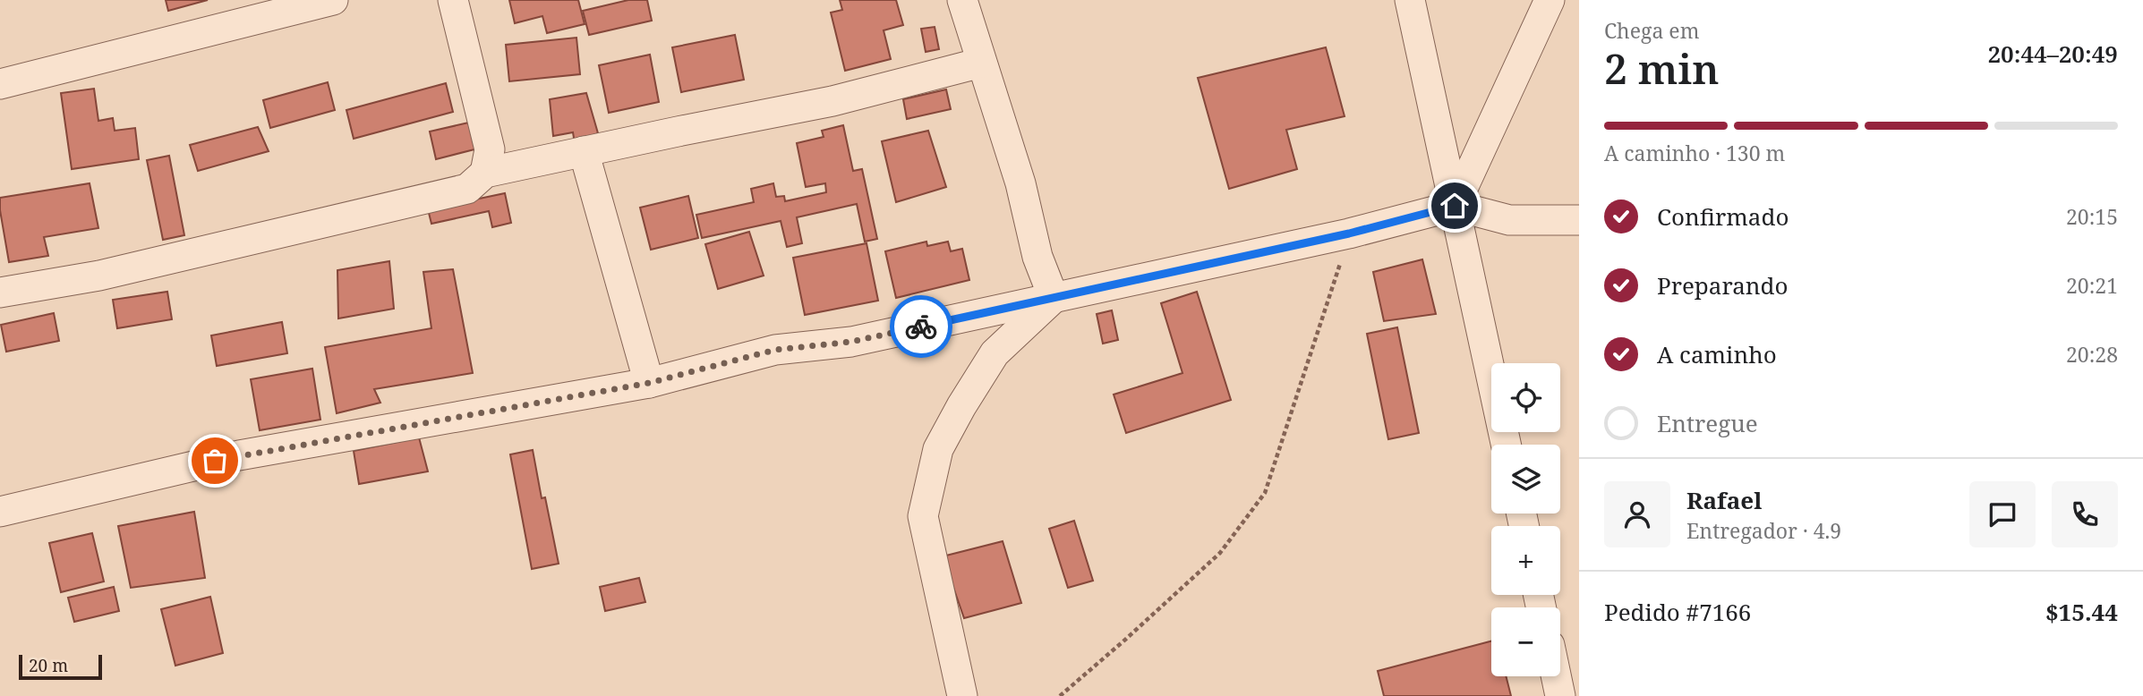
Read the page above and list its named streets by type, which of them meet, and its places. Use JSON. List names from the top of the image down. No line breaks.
{"scale_bar":"20 m","page":{"heading":["2 min","Chega em","20:44–20:49"],"panel":["Rafael","Entregador · 4.9","Pedido #7166","$15.44"],"bar":"A caminho · 130 m","list":[["Confirmado","20:15"],["Preparando","20:21"],["A caminho","20:28"],"Entregue"],"map_buttons":["+","−"],"scale":"20 m"}}
